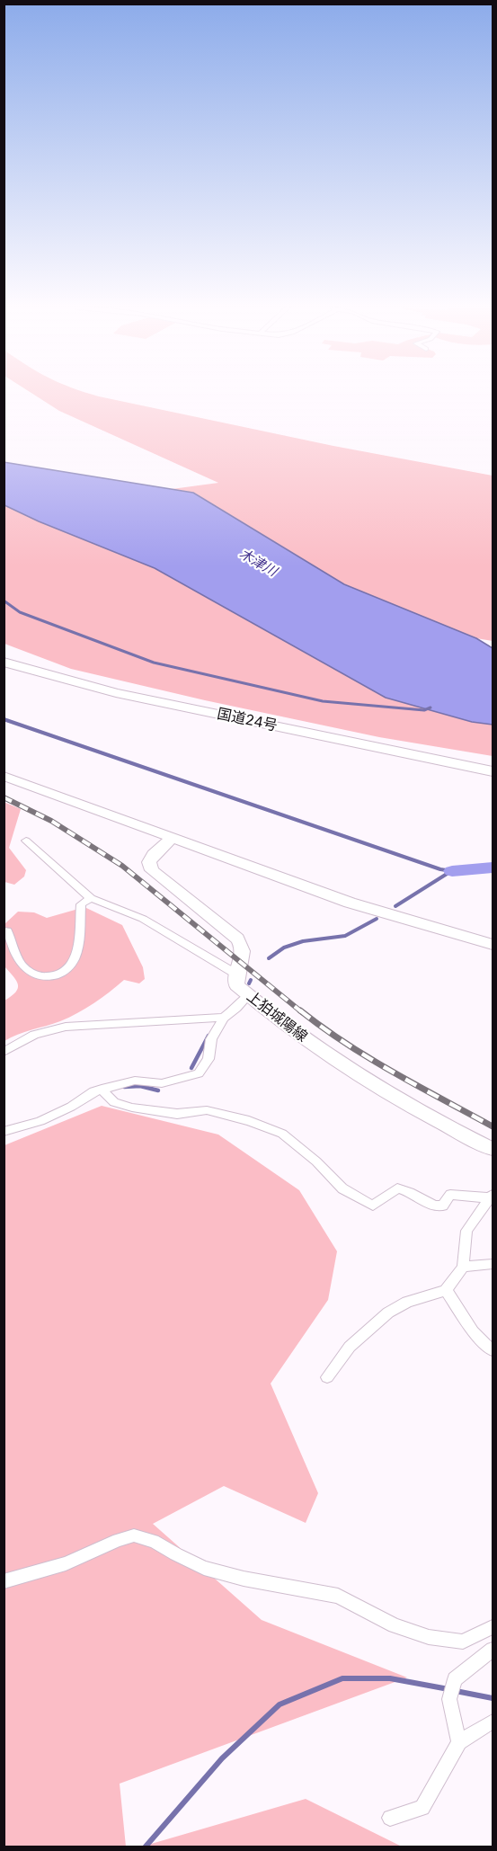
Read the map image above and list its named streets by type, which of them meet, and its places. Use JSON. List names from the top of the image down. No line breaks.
{"streets":{"highway":["国道24号"],"main road":["上狛城陽線"]},"water":["木津川"]}
